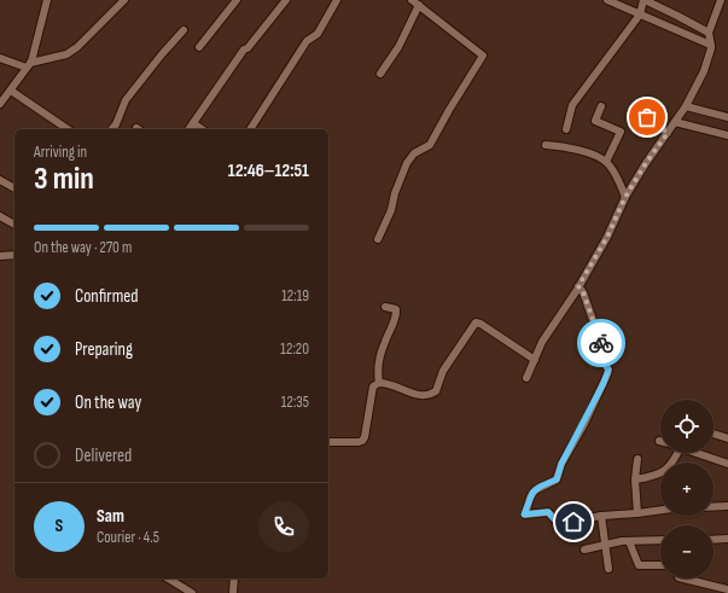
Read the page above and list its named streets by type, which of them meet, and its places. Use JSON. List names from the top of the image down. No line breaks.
{"page":{"heading":["3 min","Arriving in","12:46–12:51"],"panel":["Sam","Courier · 4.5"],"bar":"On the way · 270 m","list":[["Confirmed","12:19"],["Preparing","12:20"],["On the way","12:35"],"Delivered"],"map_buttons":["+","−"],"round":"S"}}
